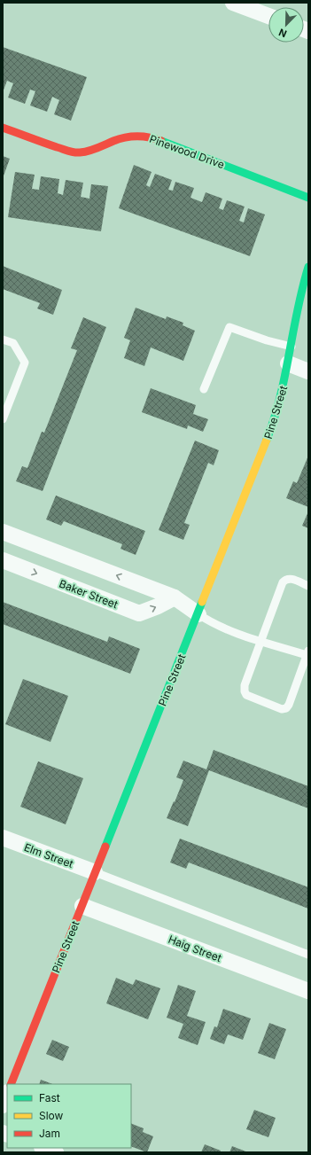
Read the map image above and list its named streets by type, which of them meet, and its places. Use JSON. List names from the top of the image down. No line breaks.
{"streets":{"street":["Pinewood Drive","Pine Street","Baker Street","Elm Street","Haig Street"]},"crossings":[["Pine Street","Elm Street"],["Pine Street","Haig Street"]],"legend":["Fast","Slow","Jam"],"north":"bottom left"}
